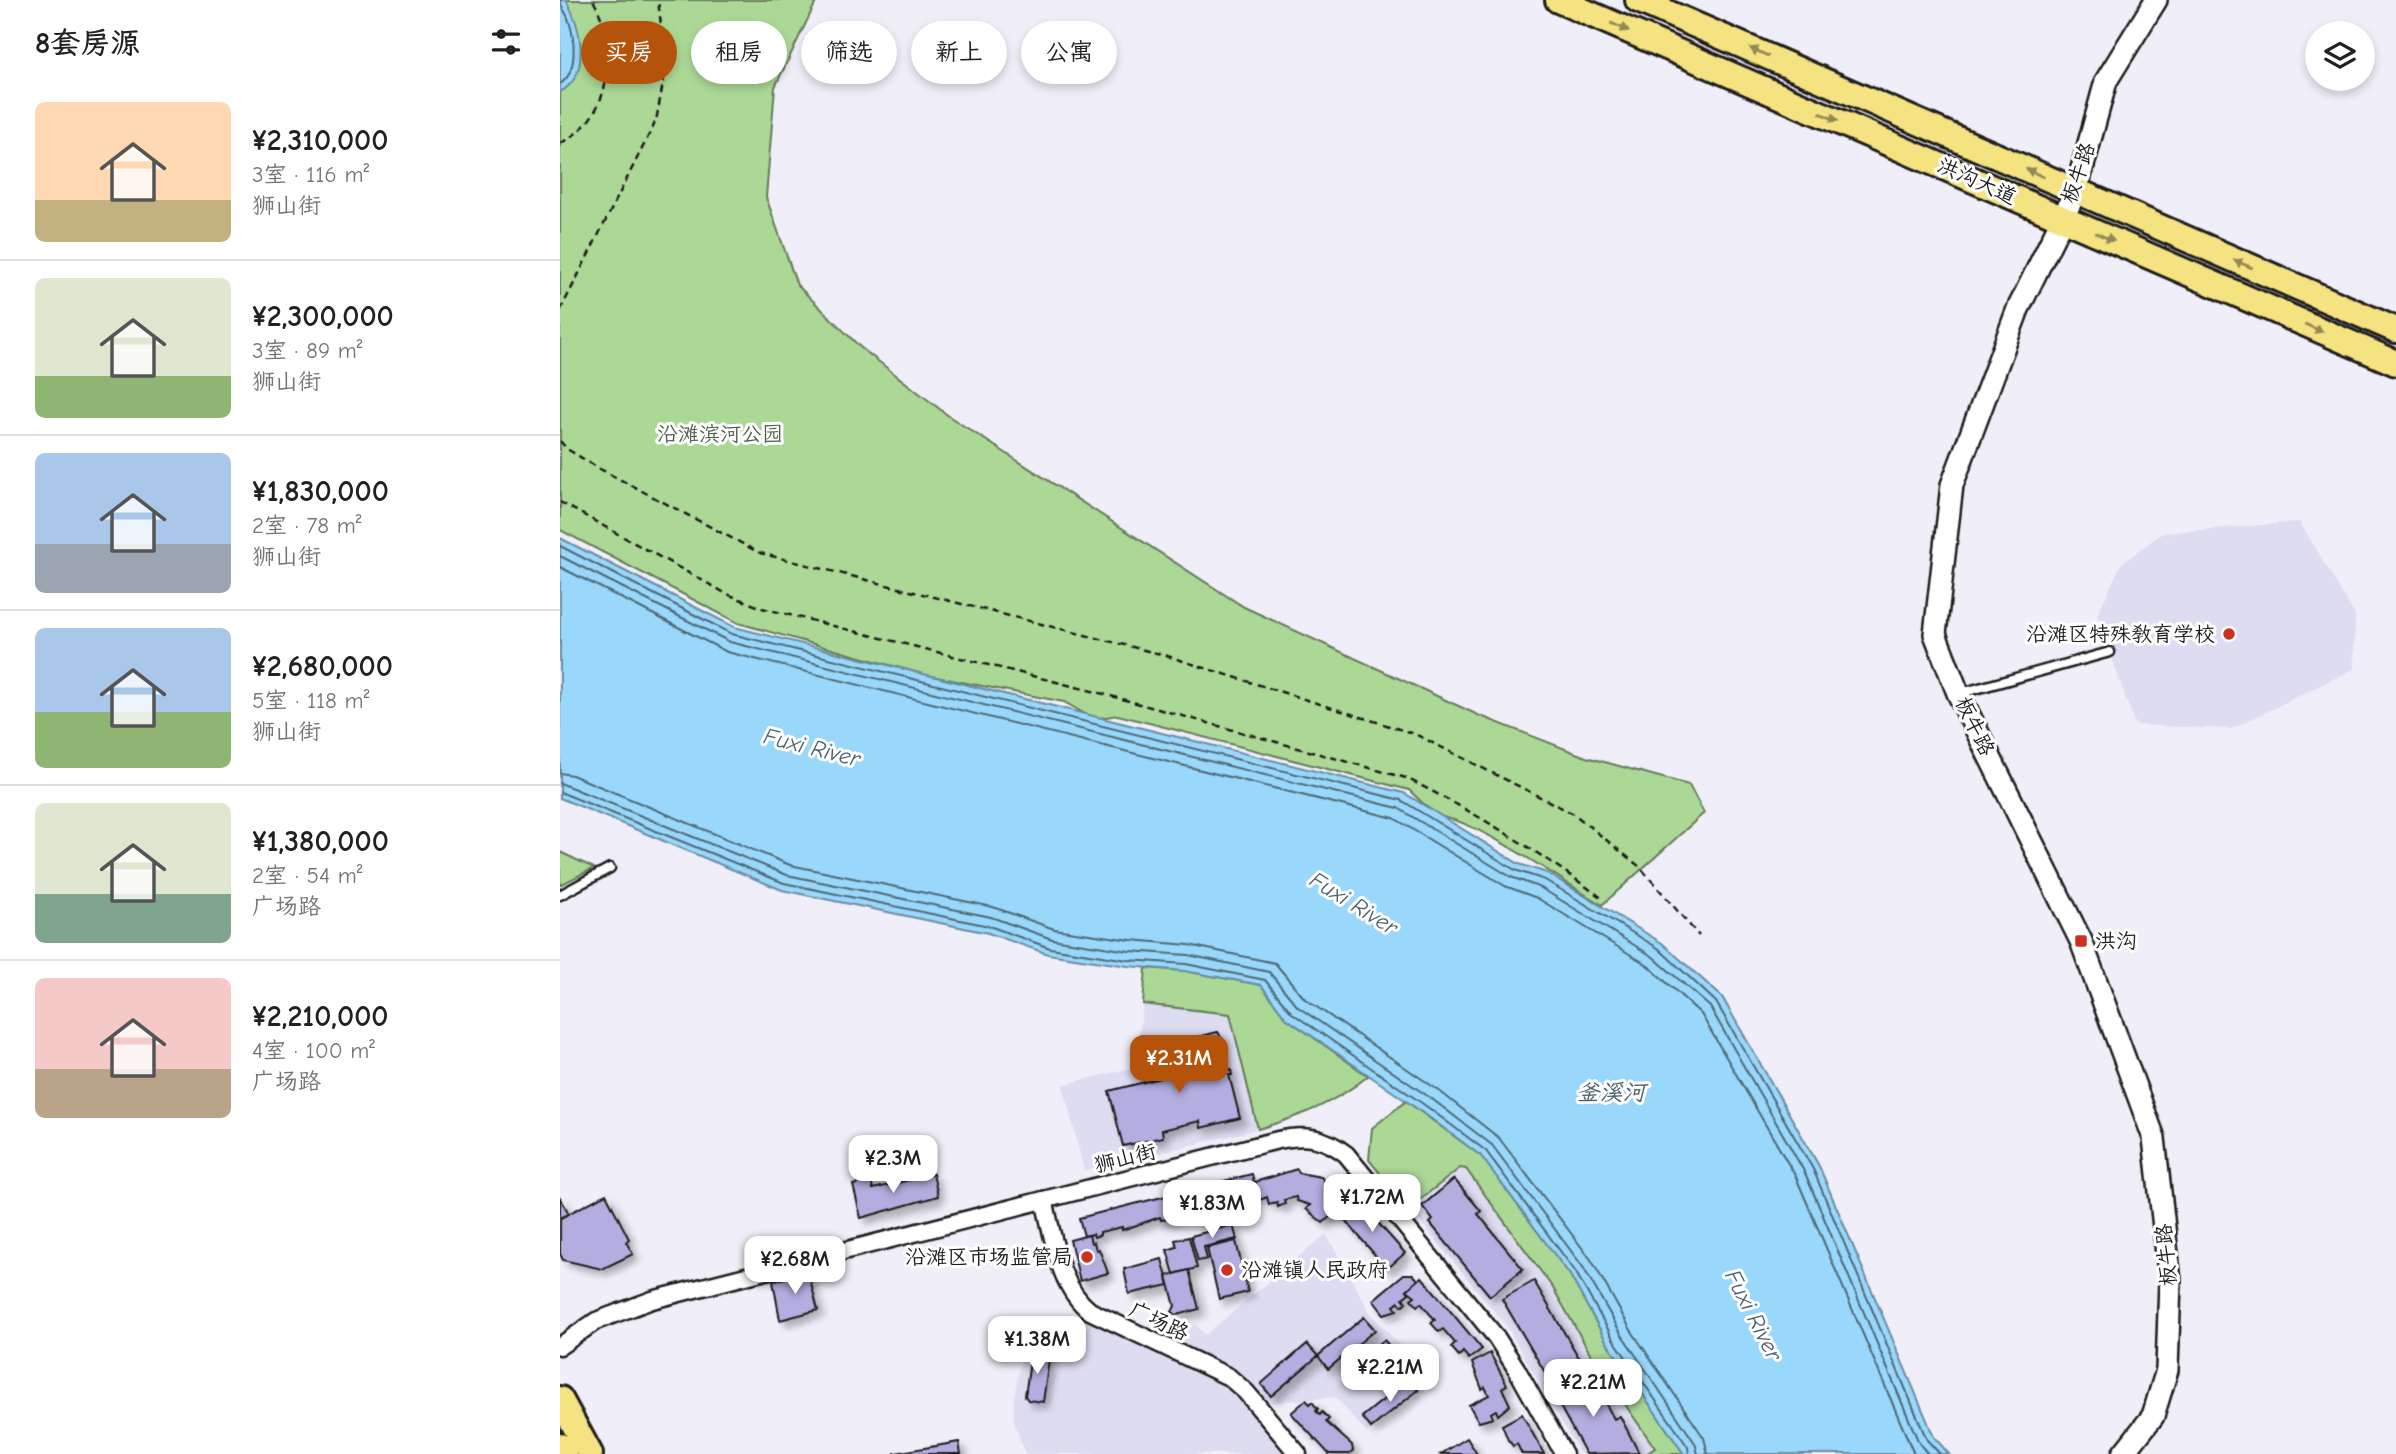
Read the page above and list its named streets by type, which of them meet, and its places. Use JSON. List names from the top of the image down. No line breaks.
{"streets":{"main road":["板牛路","洪沟大道"],"street":["狮山街","广场路"]},"crossings":[["板牛路","洪沟大道"],["狮山街","广场路"]],"water":["Fuxi River","釜溪河"],"parks":["沿滩滨河公园"],"places":{"other":["沿滩区特殊教育学校","沿滩区市场监管局","沿滩镇人民政府"],"transit":["洪沟"]},"page":{"heading":"8套房源","chip":["买房","租房","筛选","新上","公寓"],"list":[{"name":"¥2,310,000","note":"3室 · 116 m² · 狮山街"},{"name":"¥2,300,000","note":"3室 · 89 m² · 狮山街"},{"name":"¥1,830,000","note":"2室 · 78 m² · 狮山街"},{"name":"¥2,680,000","note":"5室 · 118 m² · 狮山街"},{"name":"¥1,380,000","note":"2室 · 54 m² · 广场路"},{"name":"¥2,210,000","note":"4室 · 100 m² · 广场路"}],"price":["¥2.31M","¥2.3M","¥1.72M","¥1.83M","¥2.68M","¥1.38M","¥2.21M","¥2.21M"]}}
